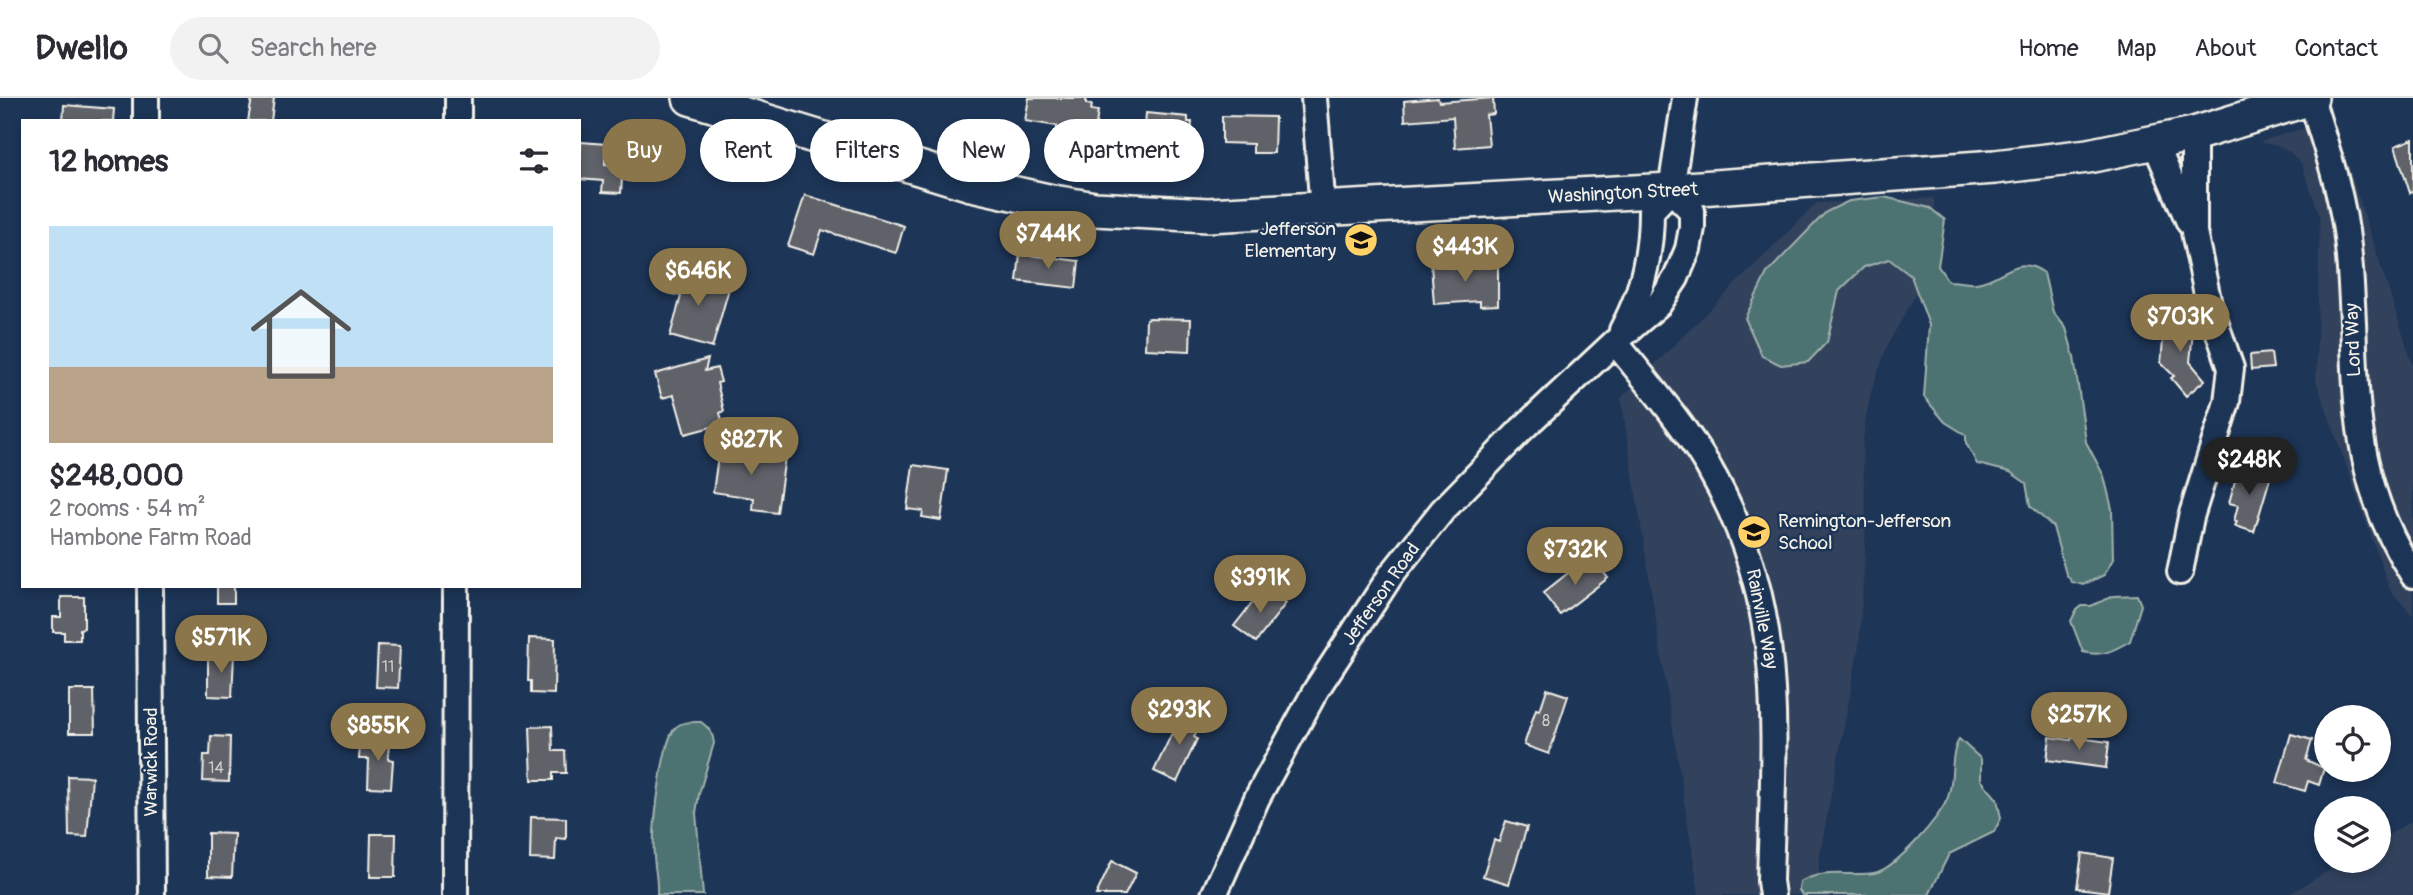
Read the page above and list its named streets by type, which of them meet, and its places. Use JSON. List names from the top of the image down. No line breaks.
{"streets":{"main road":["Washington Street"],"street":["Lord Way","Jefferson Road","Rainville Way","Warwick Road"]},"crossings":[["Washington Street","Lord Way"],["Washington Street","Jefferson Road"],["Jefferson Road","Rainville Way"]],"places":{"school or university":["Jefferson Elementary","Remington-Jefferson School"]},"house_numbers":["11","8","14"],"page":{"header":"Dwello","search":"Search here","nav":["Home","Map","About","Contact"],"chip":["Buy","Rent","Filters","New","Apartment"],"heading":"12 homes","list":[{"name":"$248,000","note":"2 rooms · 54 m² · Hambone Farm Road"}],"price":["$744K","$443K","$646K","$703K","$827K","$248K","$732K","$391K","$571K","$293K","$257K","$855K"]}}
